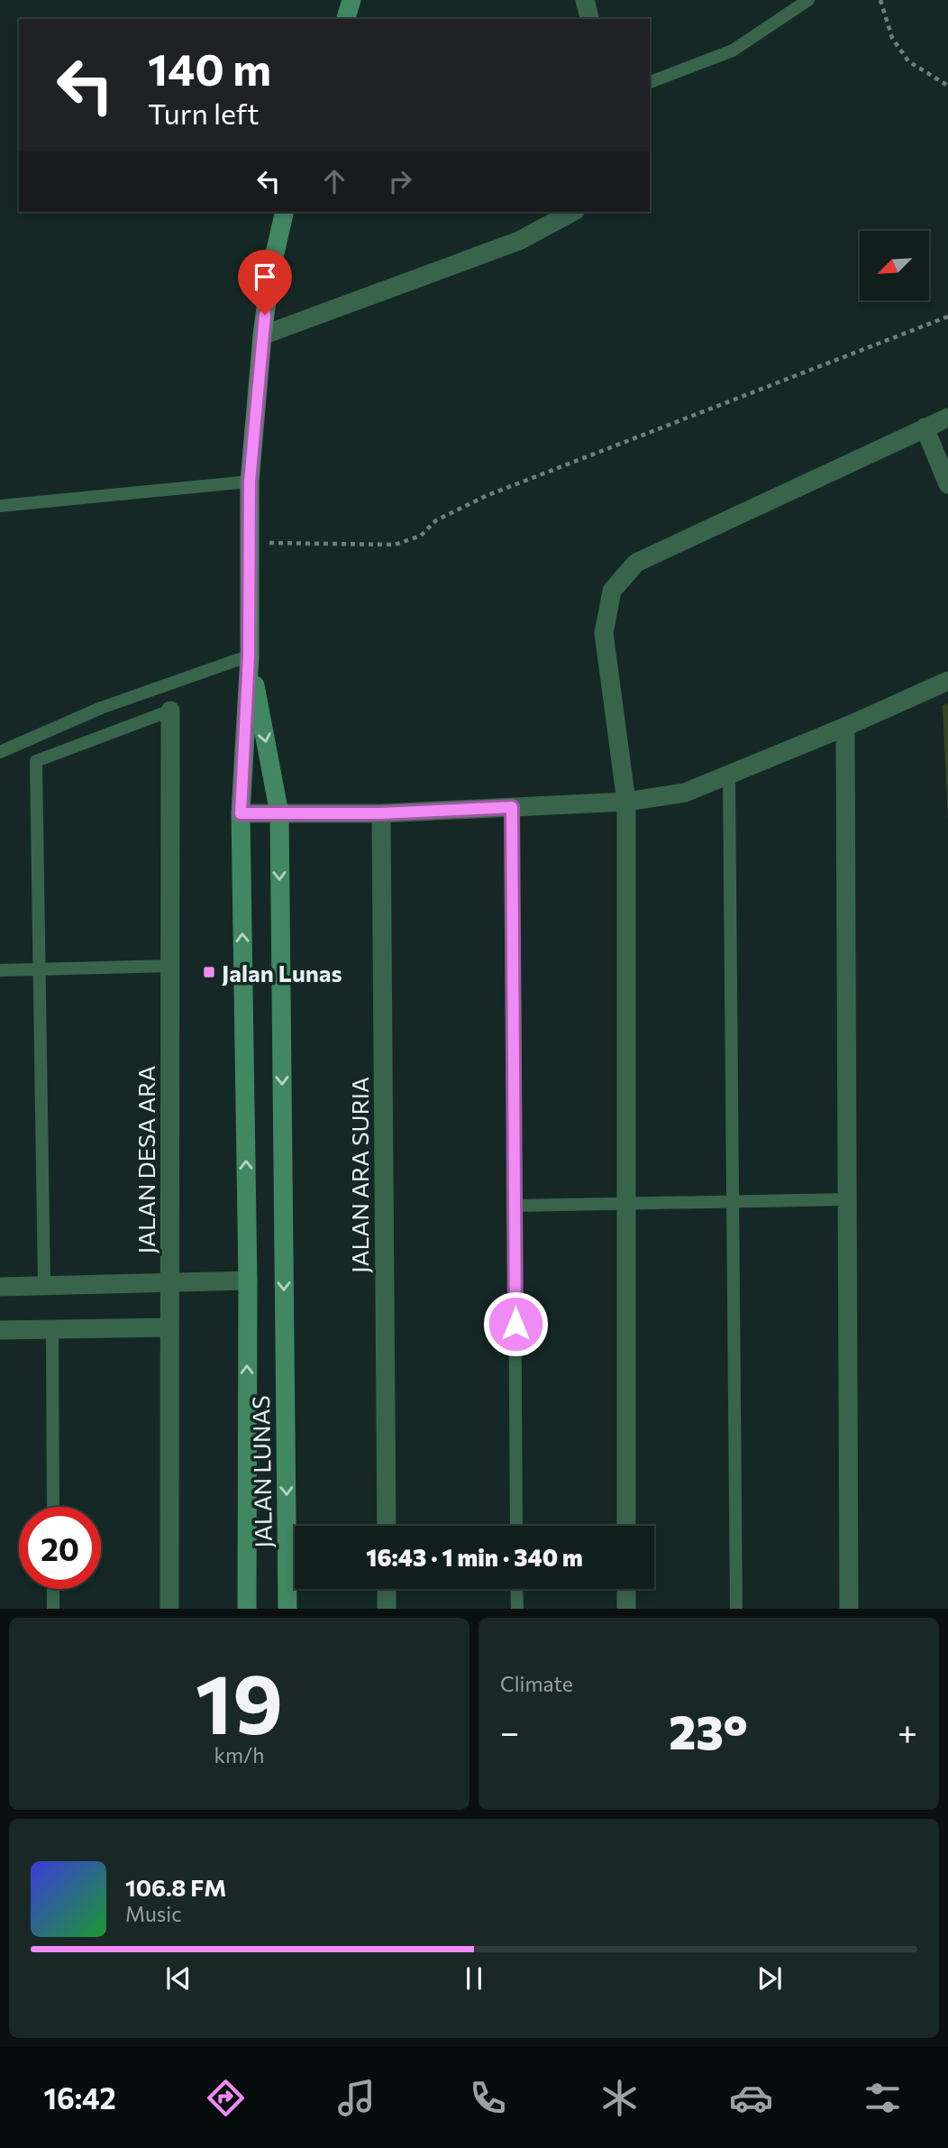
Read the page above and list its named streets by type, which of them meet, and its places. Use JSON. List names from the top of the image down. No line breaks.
{"streets":{"main road":["JALAN LUNAS"],"street":["JALAN DESA ARA","JALAN ARA SURIA"]},"places":{"transit":["Jalan Lunas"]},"north":"bottom left","page":{"turn":["140 m","Turn left"],"limit":"20","trip":"16:43 · 1 min · 340 m","tile":[["19","km/h"],"Climate"],"heat":["−","23°","+"],"song":["106.8 FM","Music"],"tabs":"16:42"}}
